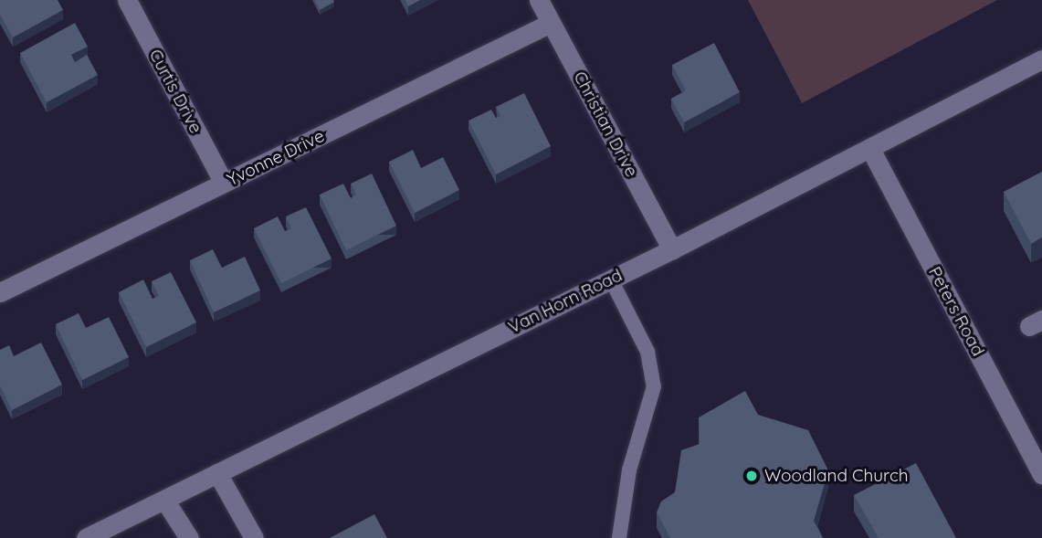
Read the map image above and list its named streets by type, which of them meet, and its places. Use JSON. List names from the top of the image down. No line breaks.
{"streets":{"street":["Curtis Drive","Christian Drive","Yvonne Drive","Van Horn Road","Peters Road"]},"crossings":[["Curtis Drive","Yvonne Drive"],["Christian Drive","Yvonne Drive"],["Christian Drive","Van Horn Road"],["Van Horn Road","Peters Road"]],"places":["Woodland Church"]}
